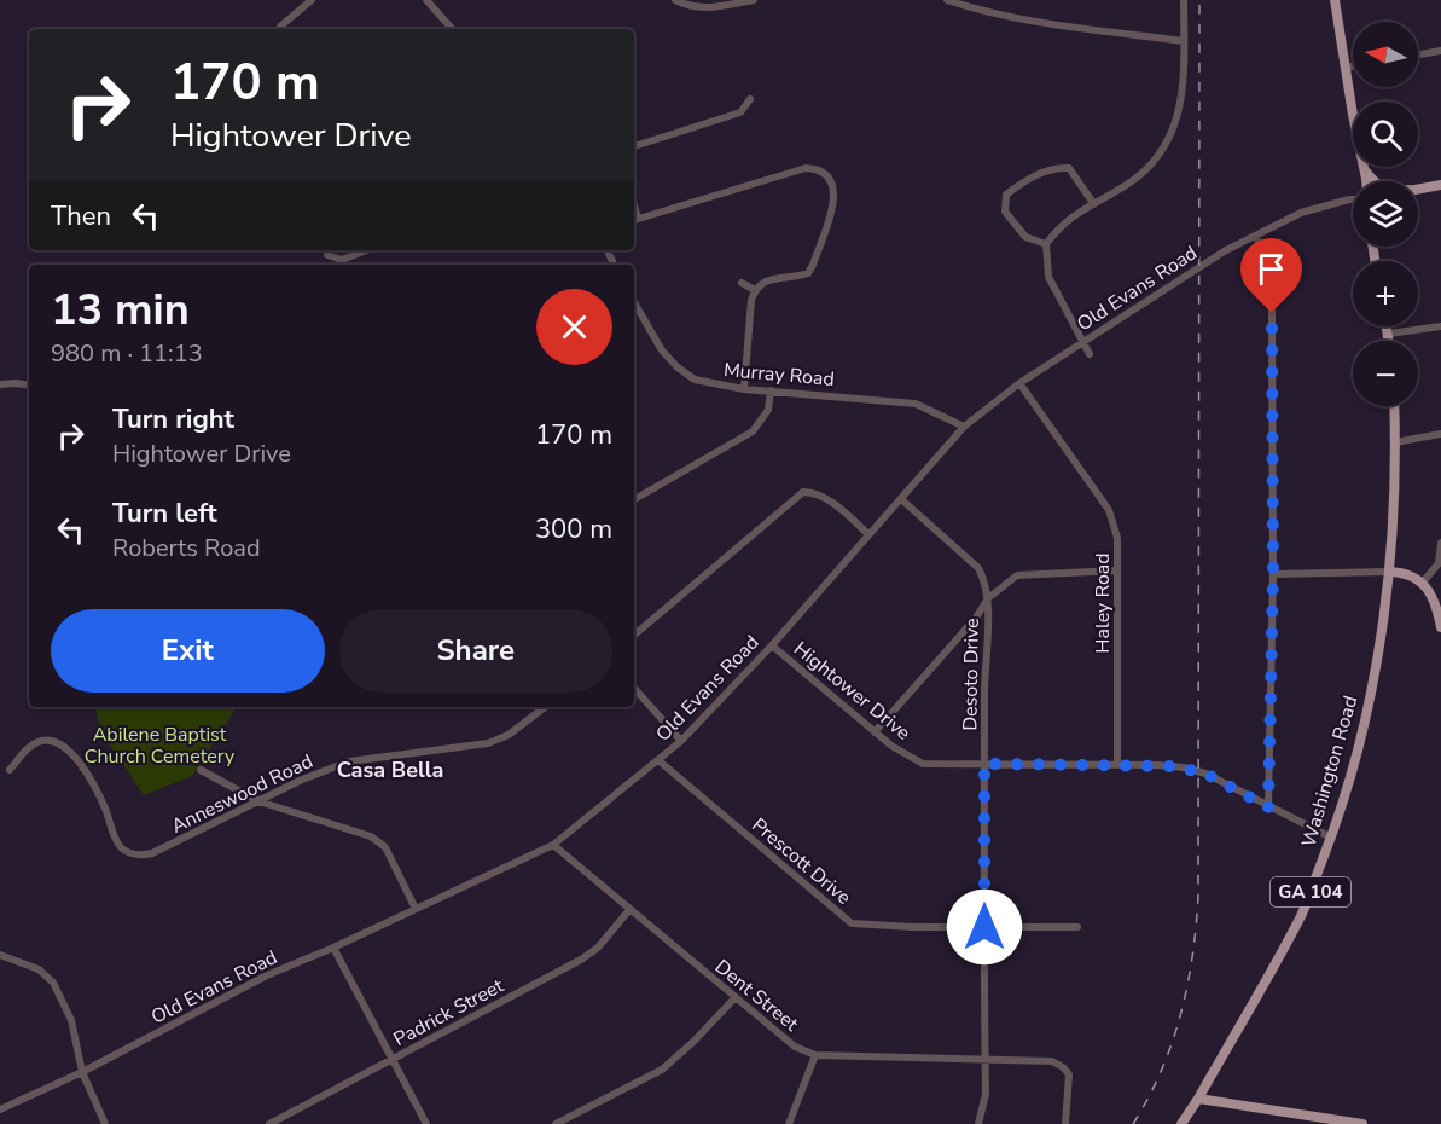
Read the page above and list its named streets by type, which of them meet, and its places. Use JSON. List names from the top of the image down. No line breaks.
{"streets":{"main road":["Washington Road","GA 104"],"street":["Old Evans Road","Murray Road","Haley Road","Desoto Drive","Hightower Drive","Anneswood Road","Prescott Drive","Dent Street","Padrick Street"]},"crossings":[["Old Evans Road","Murray Road"],["Old Evans Road","Haley Road"],["Old Evans Road","Desoto Drive"],["Old Evans Road","Hightower Drive"],["Old Evans Road","Prescott Drive"],["Old Evans Road","Dent Street"],["Haley Road","Hightower Drive"],["Desoto Drive","Hightower Drive"],["Desoto Drive","Prescott Drive"],["Desoto Drive","Dent Street"],["Hightower Drive","Washington Road"],["Dent Street","Padrick Street"]],"districts":["Casa Bella"],"parks":["Abilene Baptist Church Cemetery"],"north":"left","page":{"map_buttons":["+","−"],"turn":["170 m","Hightower Drive"],"then":"Then","heading":["13 min","980 m · 11:13"],"list":[{"name":"Turn right","note":"Hightower Drive","value":"170 m"},{"name":"Turn left","note":"Roberts Road","value":"300 m"}],"buttons":["Exit","Share"]}}
